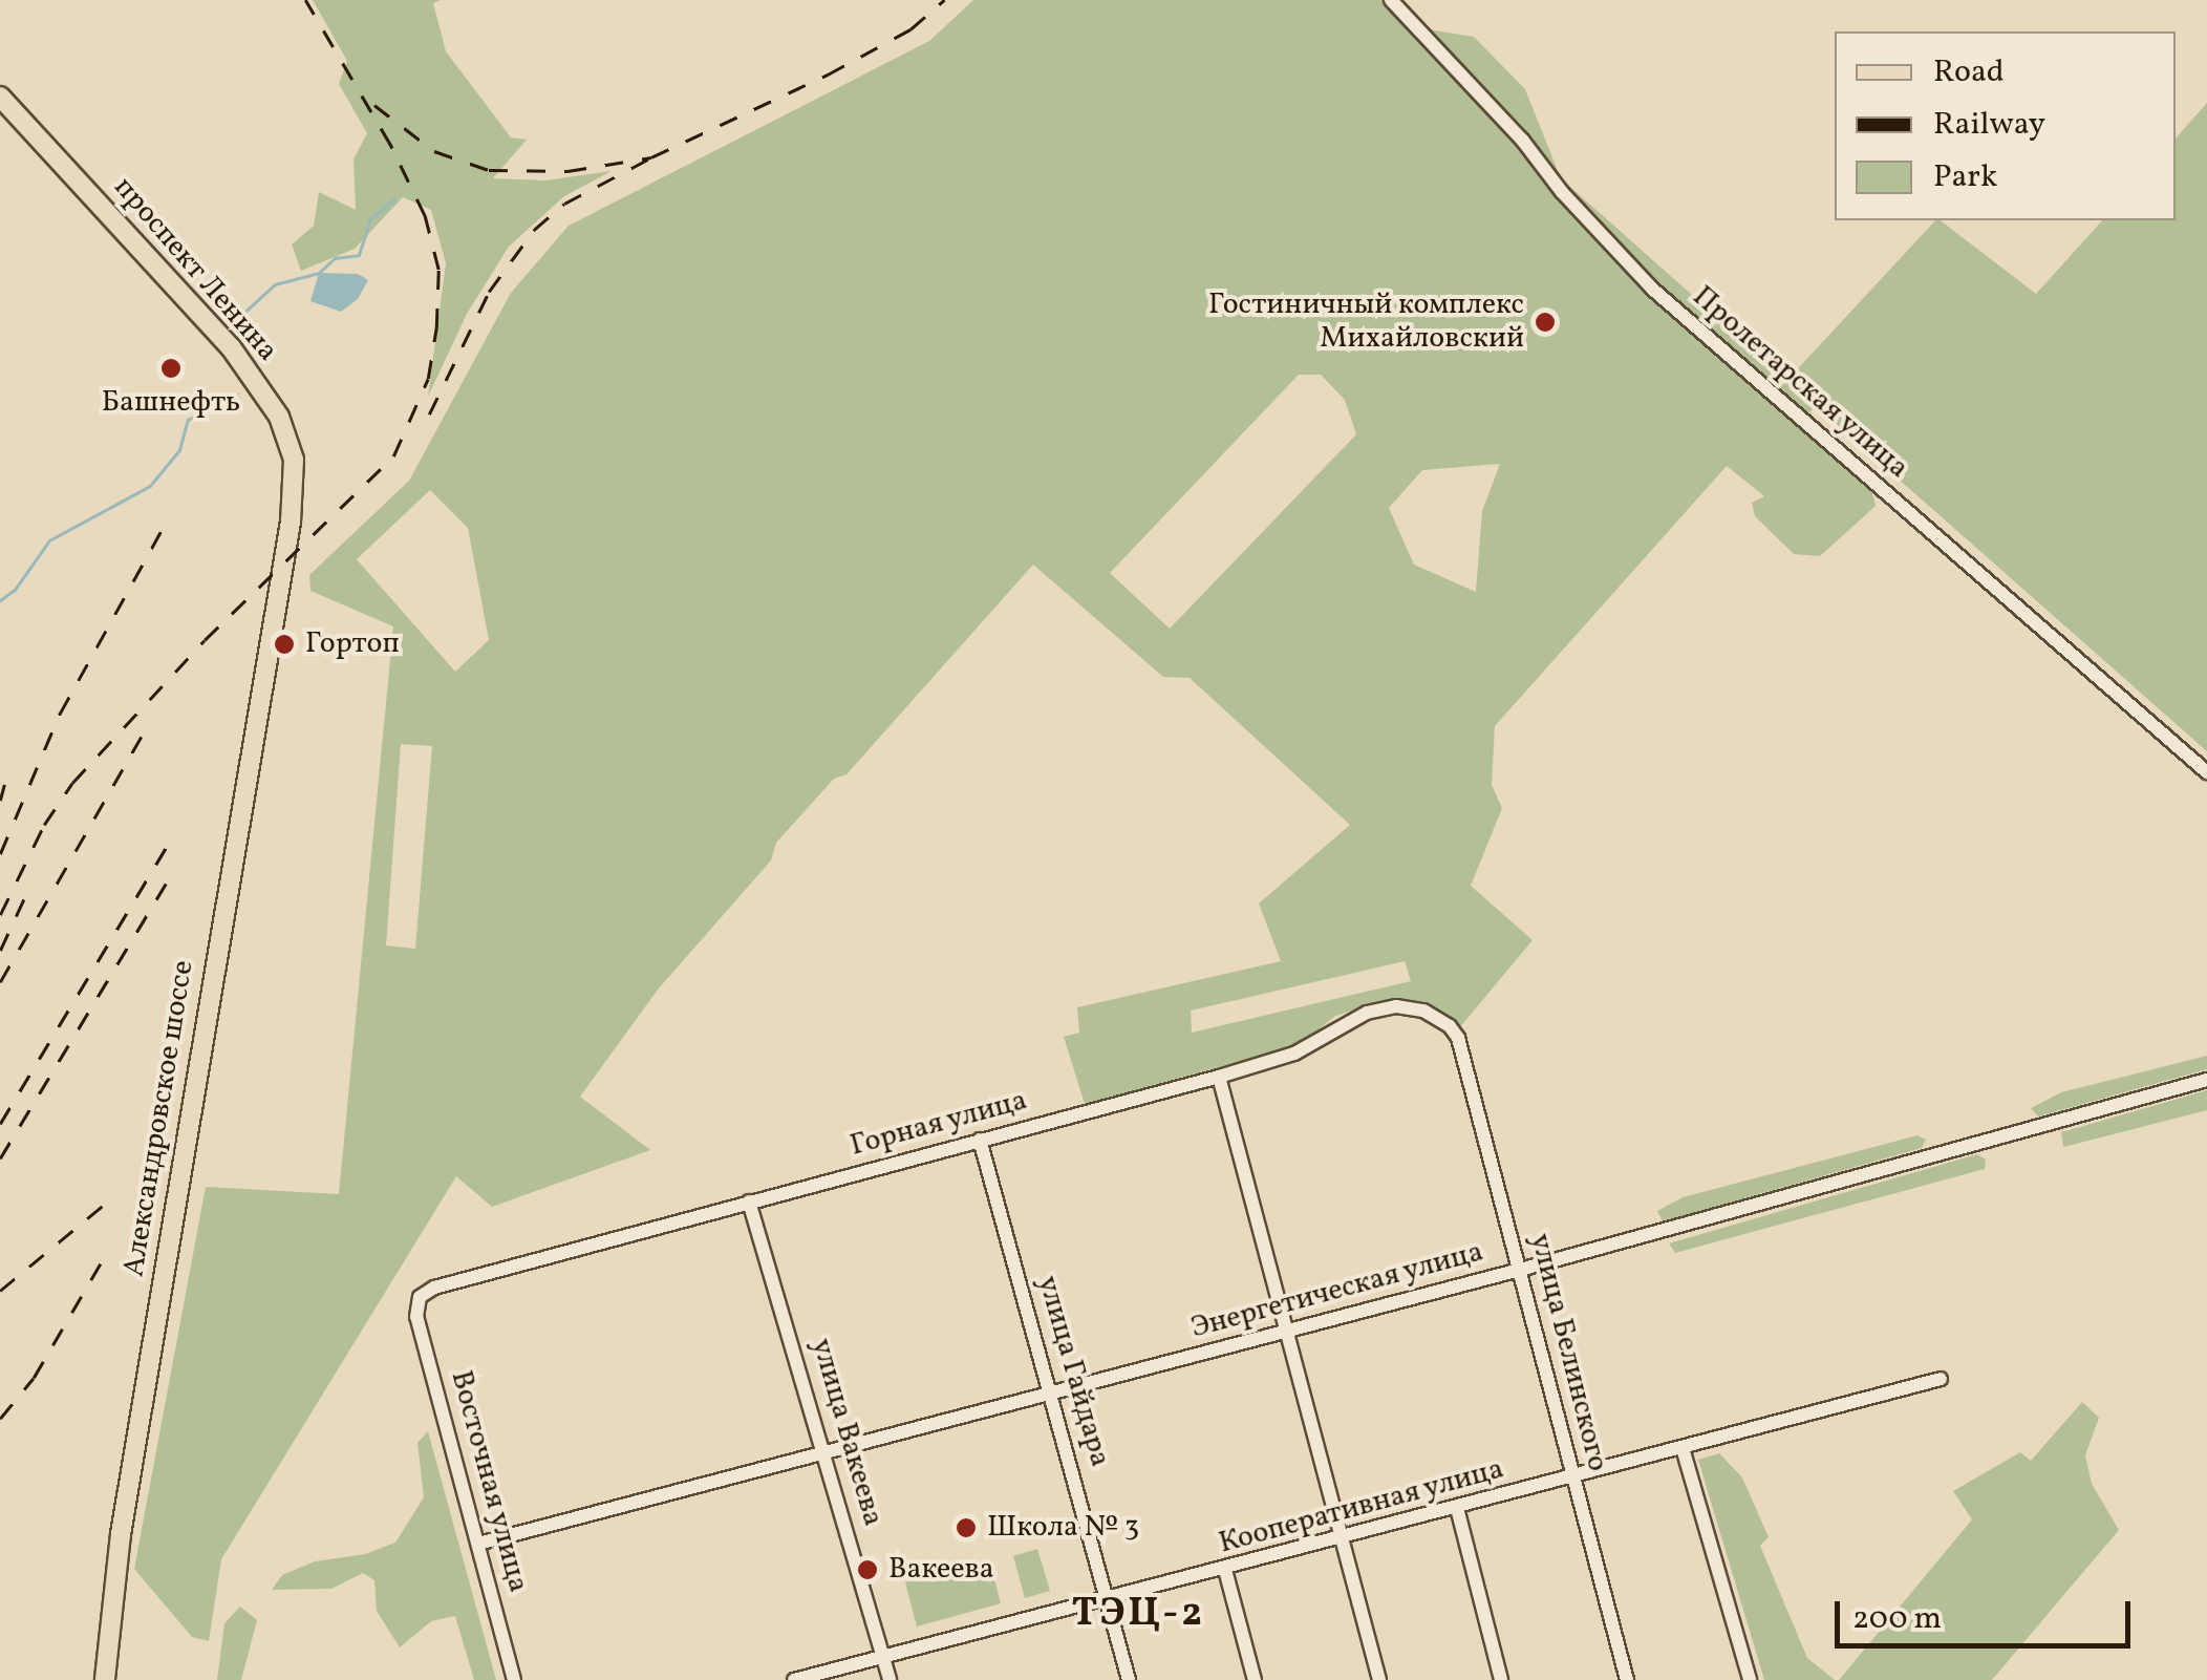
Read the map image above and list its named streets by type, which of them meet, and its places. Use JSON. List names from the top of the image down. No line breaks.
{"streets":{"main road":["проспект Ленина","Александровское шоссе"],"street":["Пролетарская улица","Горная улица","Энергетическая улица","улица Белинского","улица Гайдара","улица Вакеева","Восточная улица","Кооперативная улица"]},"crossings":[["проспект Ленина","Александровское шоссе"],["Горная улица","улица Белинского"],["Горная улица","улица Гайдара"],["Горная улица","улица Вакеева"],["Горная улица","Восточная улица"],["Энергетическая улица","улица Белинского"],["Энергетическая улица","улица Гайдара"],["Энергетическая улица","улица Вакеева"],["Энергетическая улица","Восточная улица"],["улица Белинского","Кооперативная улица"],["улица Гайдара","Кооперативная улица"],["улица Вакеева","Кооперативная улица"]],"districts":["ТЭЦ-2"],"places":["Гостиничный комплекс Михайловский","Башнефть","Гортоп","Школа № 3","Вакеева"],"legend":["Road","Railway","Park"],"scale_bar":"200 m"}
